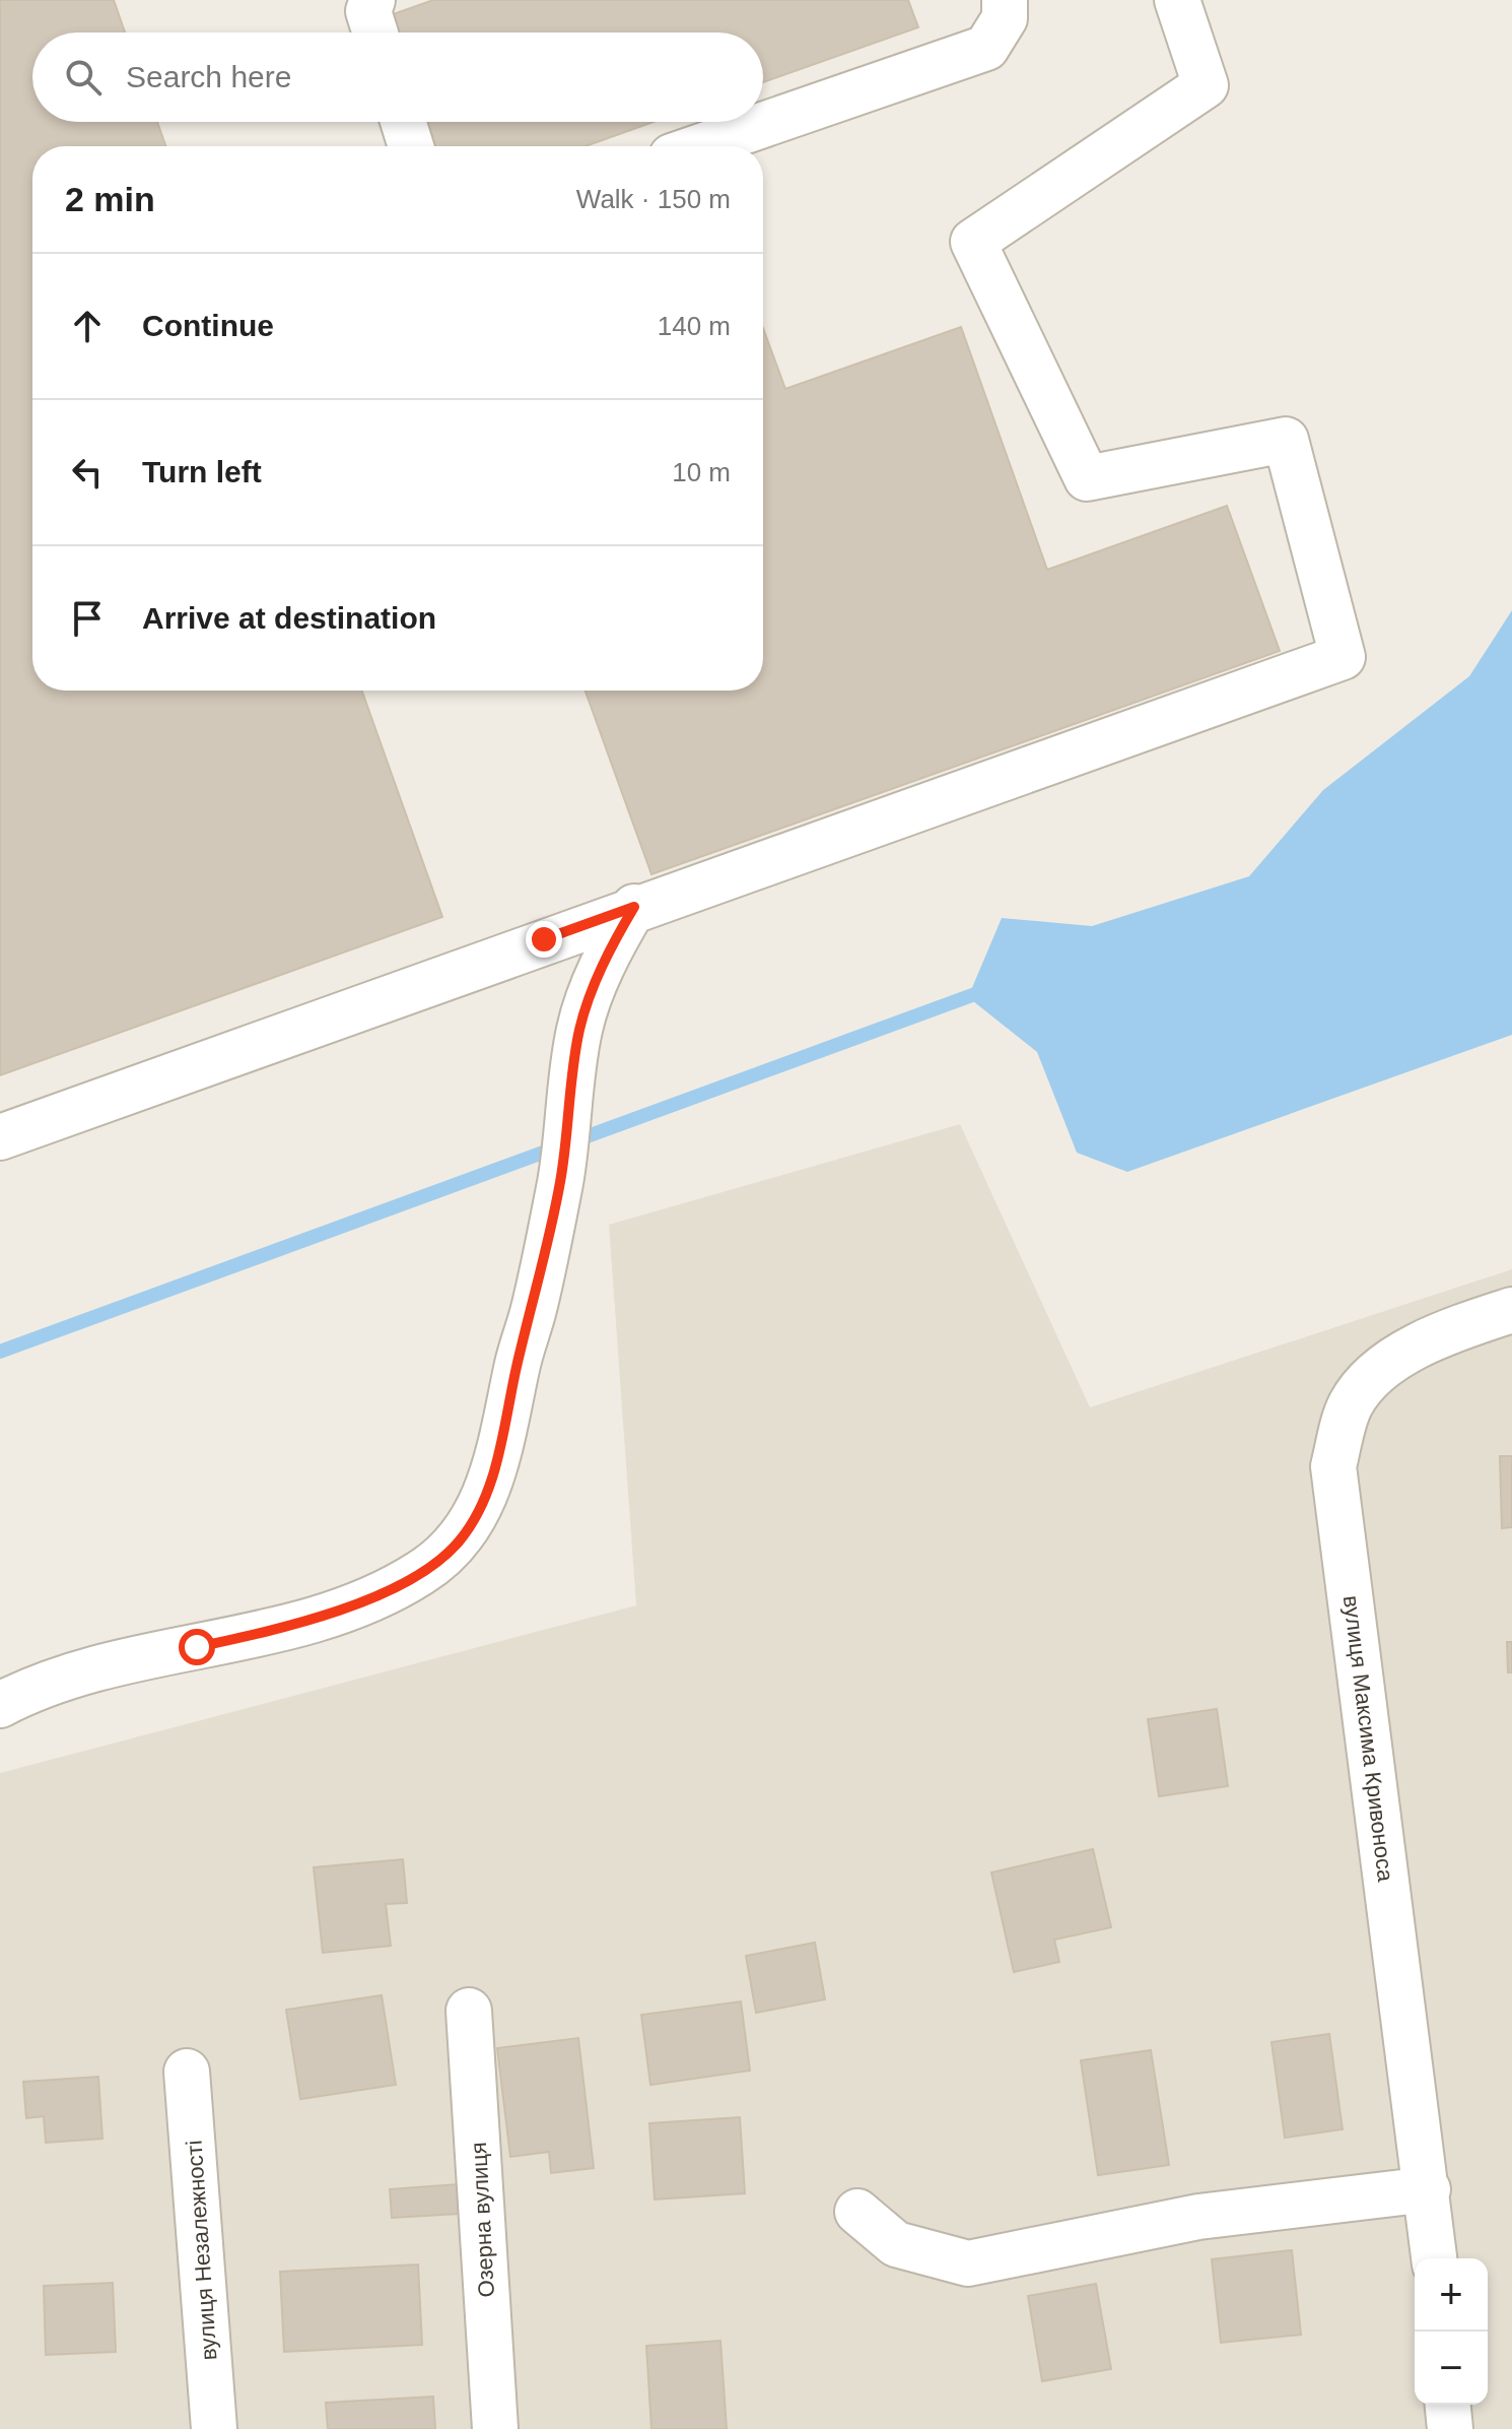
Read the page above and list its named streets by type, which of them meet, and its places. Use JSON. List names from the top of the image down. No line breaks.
{"streets":{"street":["вулиця Максима Кривоноса","Озерна вулиця","вулиця Незалежності"]},"page":{"search":"Search here","heading":["2 min","Walk · 150 m"],"list":[["Continue","140 m"],["Turn left","10 m"],"Arrive at destination"],"map_buttons":["+","−"]}}
